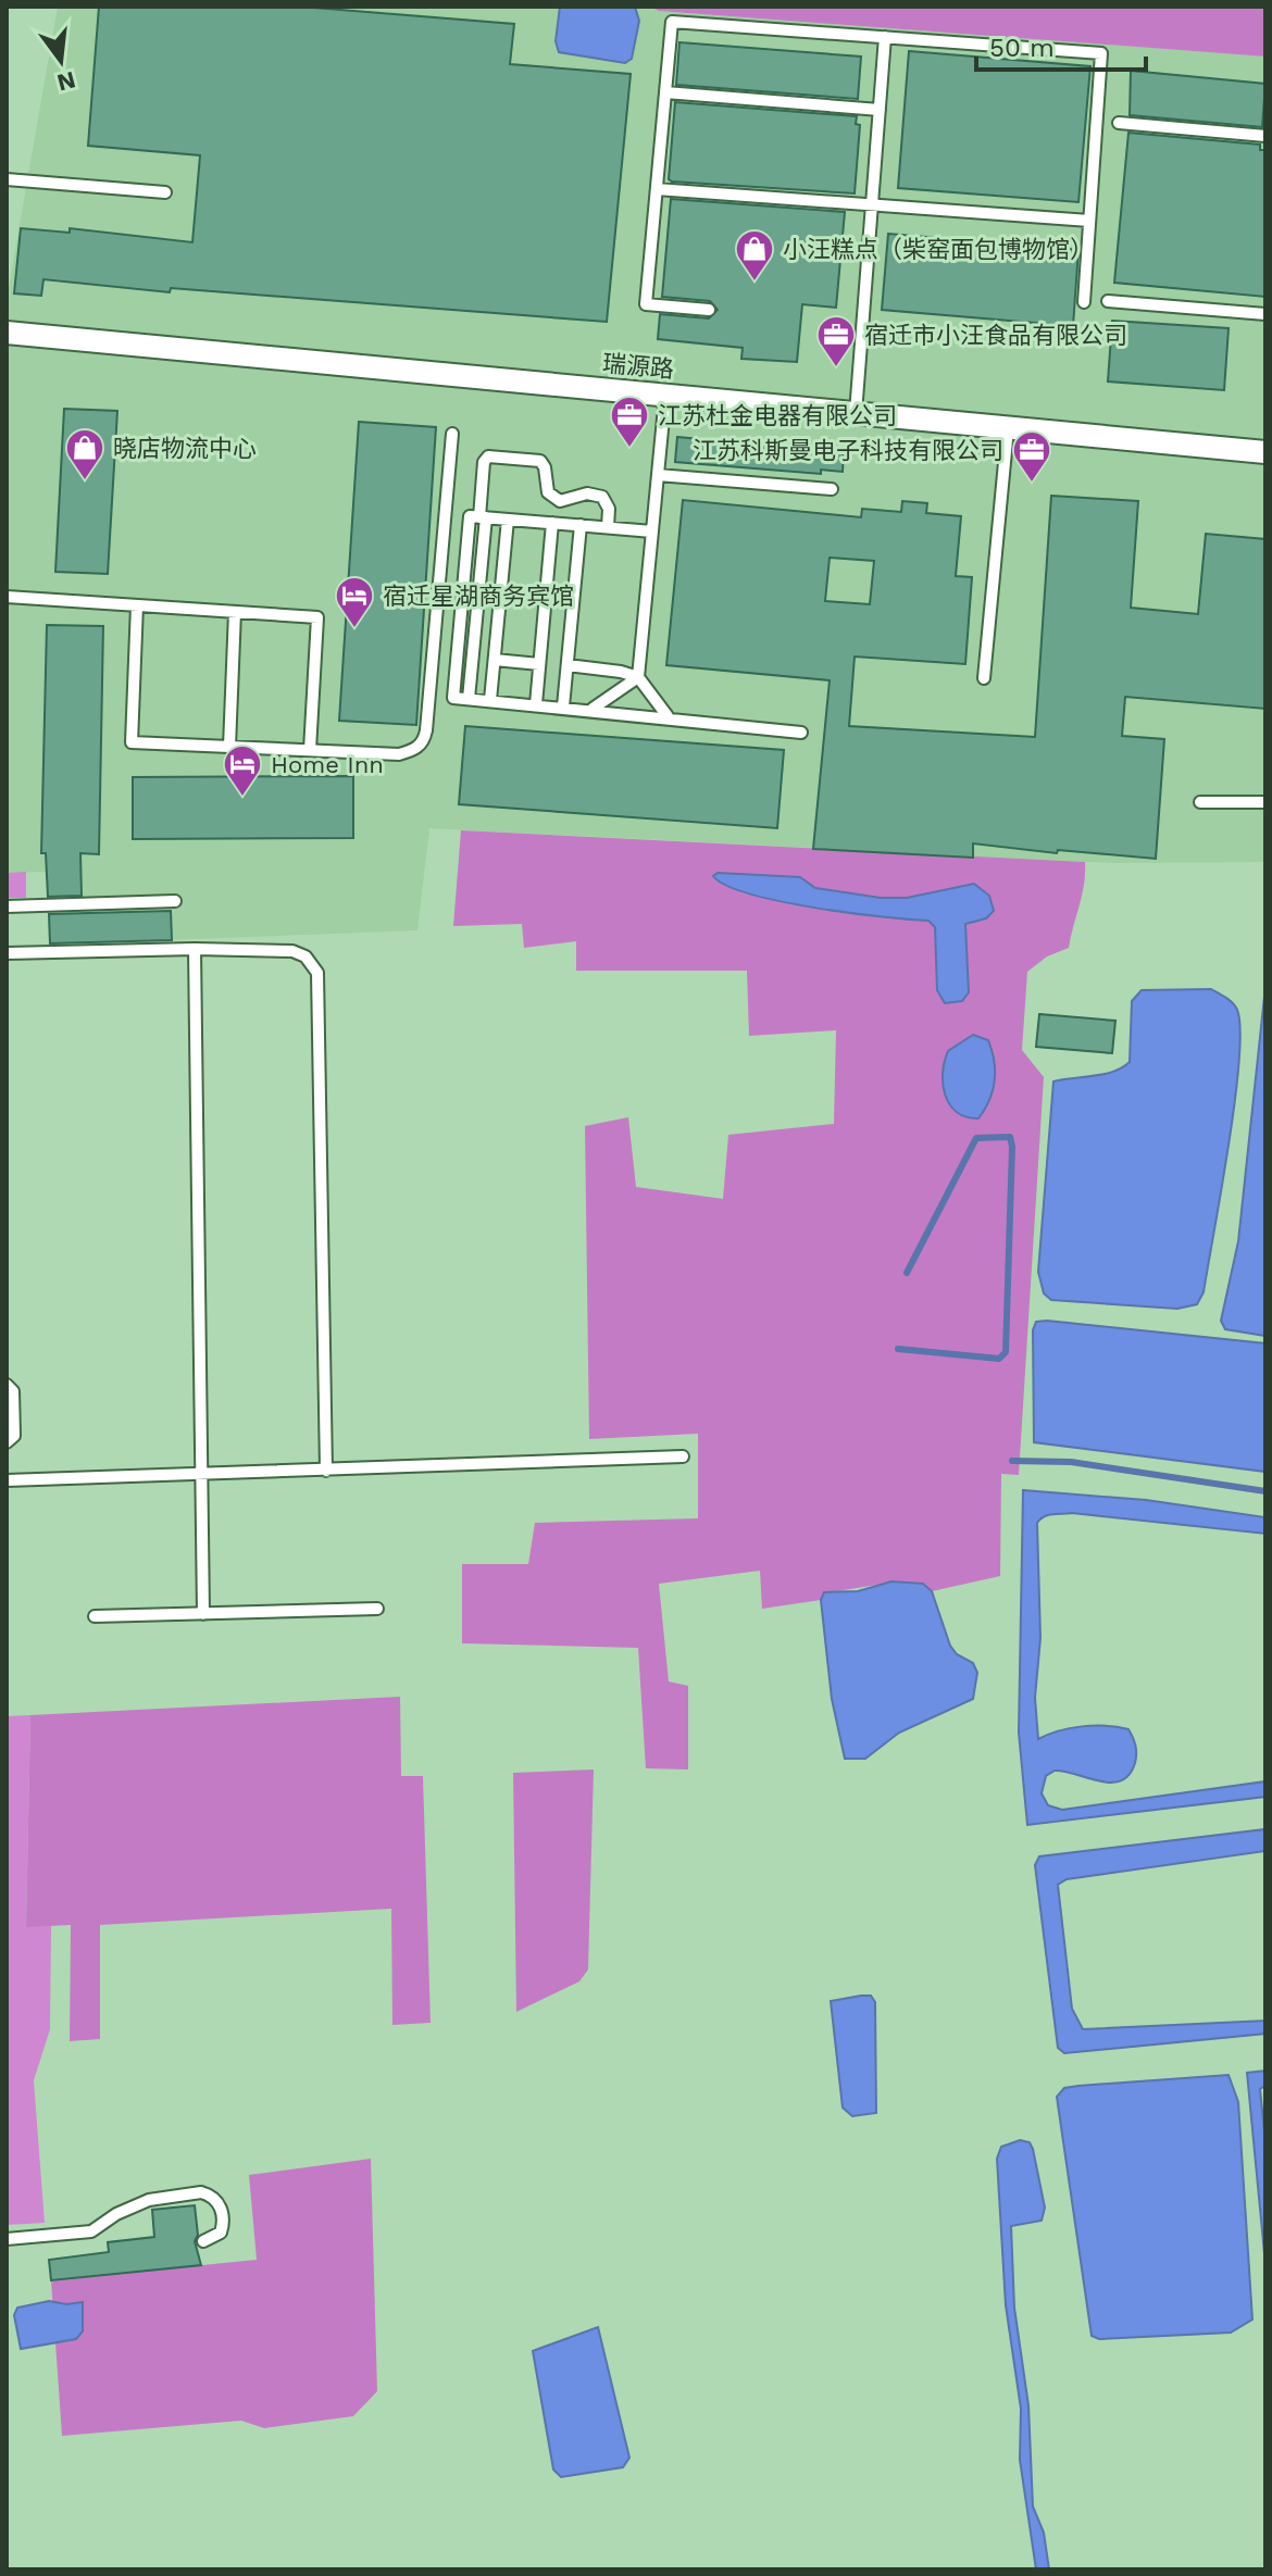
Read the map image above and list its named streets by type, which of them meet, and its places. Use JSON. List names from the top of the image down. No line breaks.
{"streets":{"street":["瑞源路"]},"places":{"shop":["小汪糕点（柴窑面包博物馆）","晓店物流中心"],"office":["宿迁市小汪食品有限公司","江苏杜金电器有限公司","江苏科斯曼电子科技有限公司"],"hotel":["宿迁星湖商务宾馆","Home Inn"]},"scale_bar":"50 m","north":"bottom"}
